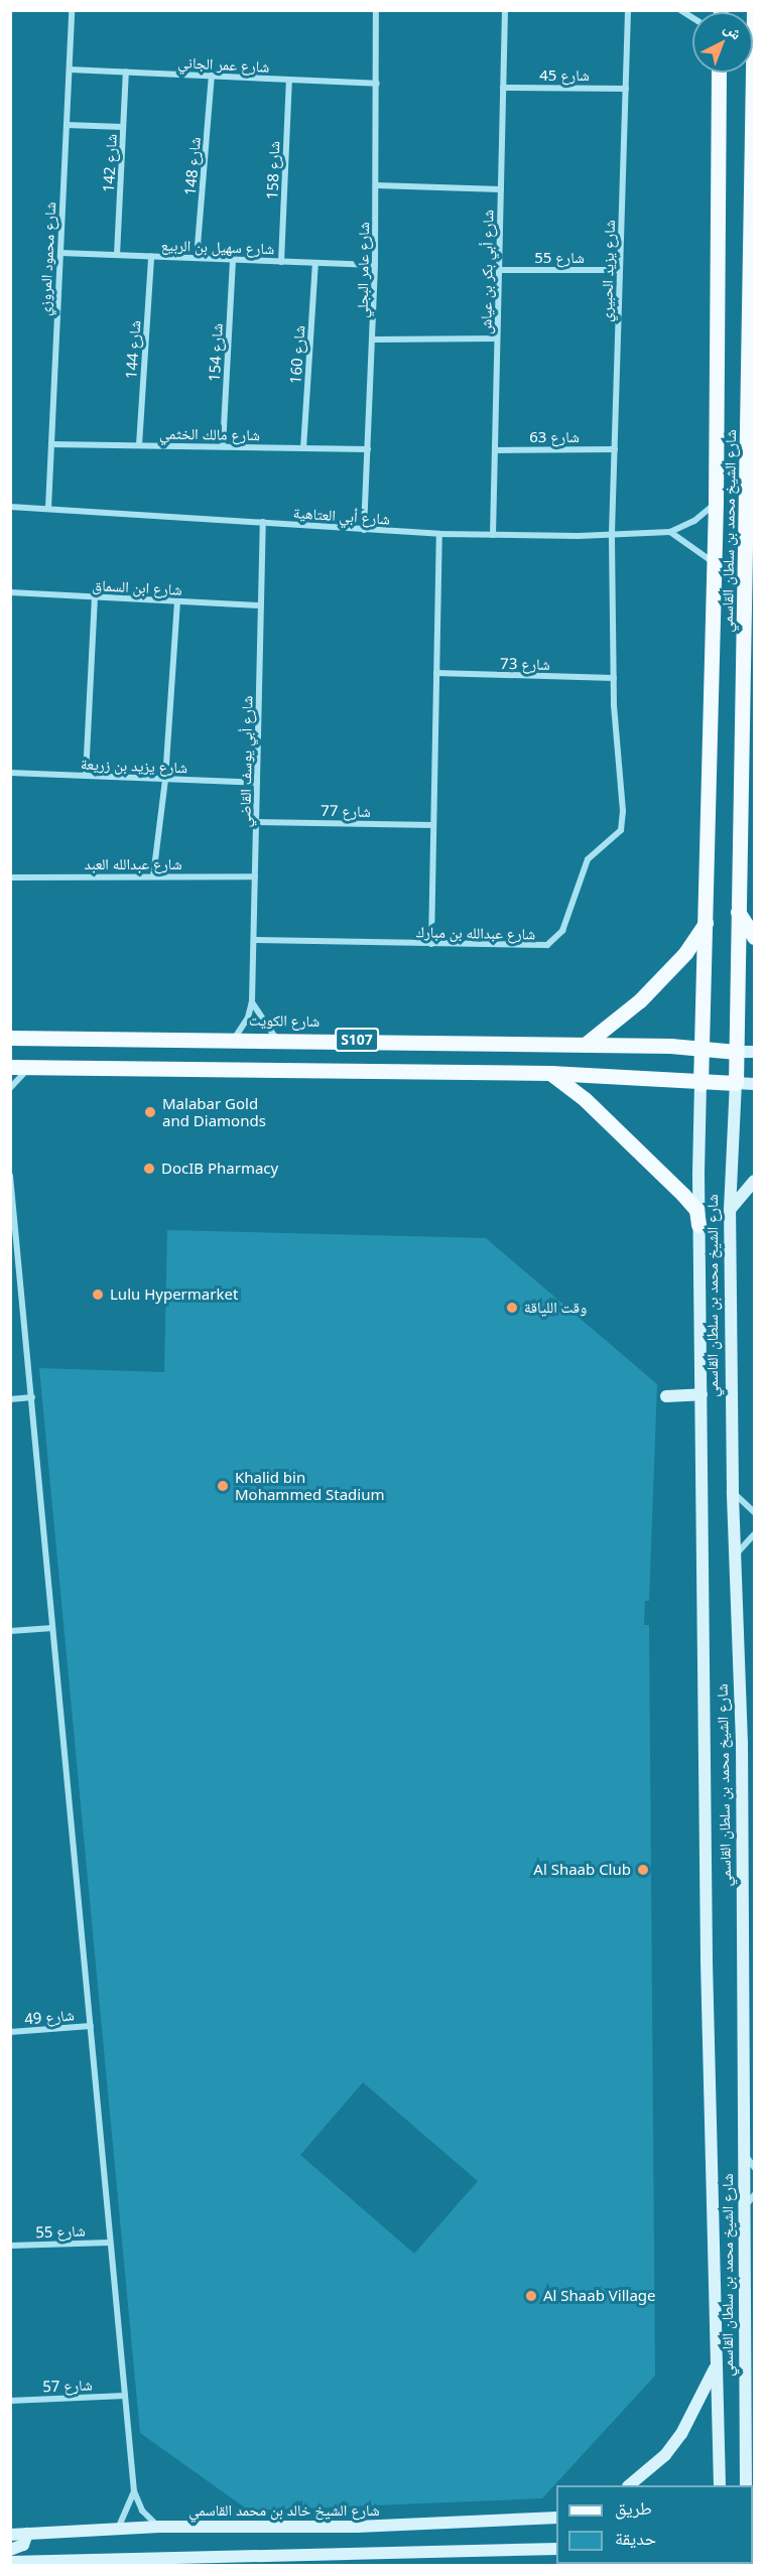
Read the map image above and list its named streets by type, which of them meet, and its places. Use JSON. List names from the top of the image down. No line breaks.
{"streets":{"main road":["شارع الشيخ محمد بن سلطان القاسمي","شارع الكويت","S107","شارع الشيخ خالد بن محمد القاسمي"],"street":["شارع عمر الجاني","شارع 45","شارع 142","شارع 148","شارع 158","شارع سهيل بن الربيع","شارع 55","شارع محمود المروزي","شارع عامر البجلي","شارع يزيد الحبيري","شارع أبي بكر بن عياش","شارع 144","شارع 154","شارع 160","شارع مالك الخثمي","شارع 63","شارع أبي العتاهية","شارع ابن السماق","شارع 73","شارع أبي يوسف القاضي","شارع يزيد بن زريعة","شارع 77","شارع عبدالله العبد","شارع عبدالله بن مبارك","شارع 49","شارع 57"]},"crossings":[["شارع عمر الجاني","شارع 142"],["شارع عمر الجاني","شارع 148"],["شارع عمر الجاني","شارع 158"],["شارع عمر الجاني","شارع محمود المروزي"],["شارع عمر الجاني","شارع عامر البجلي"],["شارع 45","شارع يزيد الحبيري"],["شارع 45","شارع أبي بكر بن عياش"],["شارع 142","شارع سهيل بن الربيع"],["شارع 148","شارع سهيل بن الربيع"],["شارع 158","شارع سهيل بن الربيع"],["شارع سهيل بن الربيع","شارع محمود المروزي"],["شارع سهيل بن الربيع","شارع عامر البجلي"],["شارع سهيل بن الربيع","شارع 144"],["شارع سهيل بن الربيع","شارع 154"],["شارع سهيل بن الربيع","شارع 160"],["شارع 55","شارع يزيد الحبيري"],["شارع 55","شارع أبي بكر بن عياش"],["شارع محمود المروزي","شارع مالك الخثمي"],["شارع محمود المروزي","شارع أبي العتاهية"],["شارع عامر البجلي","شارع مالك الخثمي"],["شارع عامر البجلي","شارع أبي العتاهية"],["شارع يزيد الحبيري","شارع 63"],["شارع يزيد الحبيري","شارع أبي العتاهية"],["شارع يزيد الحبيري","شارع عبدالله بن مبارك"],["شارع أبي بكر بن عياش","شارع 63"],["شارع أبي بكر بن عياش","شارع أبي العتاهية"],["شارع 144","شارع مالك الخثمي"],["شارع 154","شارع مالك الخثمي"],["شارع 160","شارع مالك الخثمي"],["شارع أبي العتاهية","شارع الشيخ محمد بن سلطان القاسمي"],["شارع أبي العتاهية","شارع أبي يوسف القاضي"],["شارع أبي العتاهية","شارع عبدالله بن مبارك"],["شارع الشيخ محمد بن سلطان القاسمي","شارع الكويت"],["شارع الشيخ محمد بن سلطان القاسمي","S107"],["شارع ابن السماق","شارع أبي يوسف القاضي"],["شارع 73","شارع عبدالله بن مبارك"],["شارع أبي يوسف القاضي","شارع يزيد بن زريعة"],["شارع أبي يوسف القاضي","شارع 77"],["شارع أبي يوسف القاضي","شارع عبدالله العبد"],["شارع أبي يوسف القاضي","شارع عبدالله بن مبارك"],["شارع أبي يوسف القاضي","شارع الكويت"]],"places":["Malabar Gold and Diamonds","DocIB Pharmacy","Lulu Hypermarket","وقت اللياقة","Khalid bin Mohammed Stadium","Al Shaab Club","Al Shaab Village"],"legend":["طريق","حديقة"],"north":"top right"}
